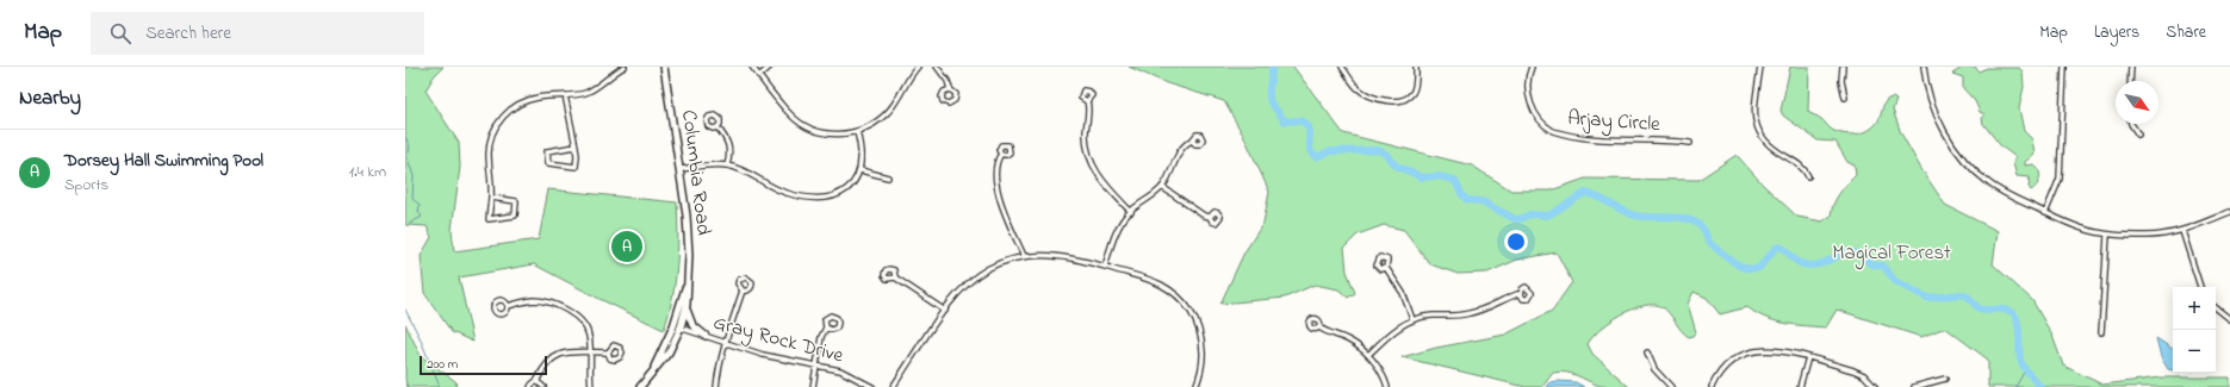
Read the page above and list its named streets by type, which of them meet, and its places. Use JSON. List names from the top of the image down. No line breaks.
{"streets":{"street":["Arjay Circle","Columbia Road","Gray Rock Drive"]},"crossings":[["Columbia Road","Gray Rock Drive"]],"parks":["Magical Forest"],"scale_bar":"200 m","north":"bottom right","page":{"header":"Map","search":"Search here","nav":["Map","Layers","Share"],"heading":"Nearby","list":[{"mark":"A","name":"Dorsey Hall Swimming Pool","note":"Sports","value":"1.4 km"}],"pins":"A","map_buttons":["+","−"],"scale":"200 m"}}
